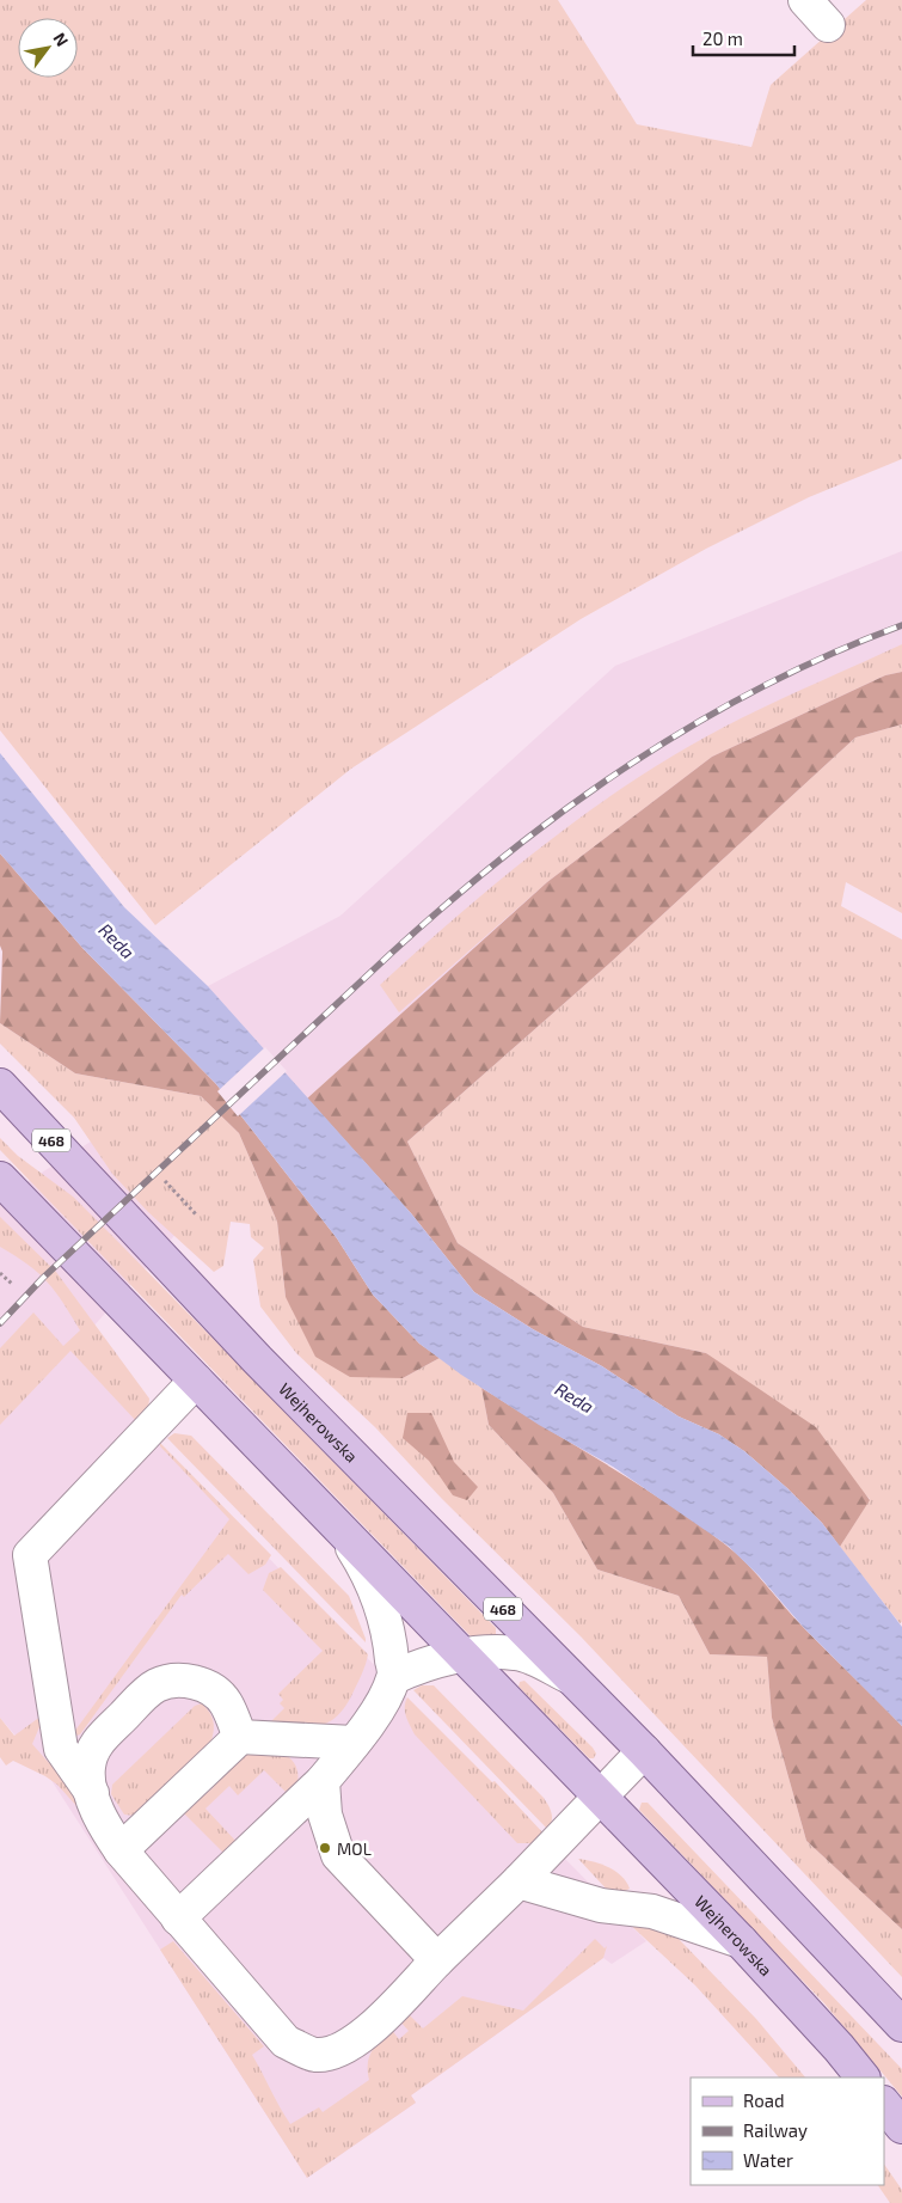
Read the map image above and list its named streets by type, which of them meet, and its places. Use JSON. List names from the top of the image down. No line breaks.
{"streets":{"main road":["468","Wejherowska"]},"water":["Reda"],"places":["MOL"],"legend":["Road","Railway","Water"],"scale_bar":"20 m","north":"top right"}
